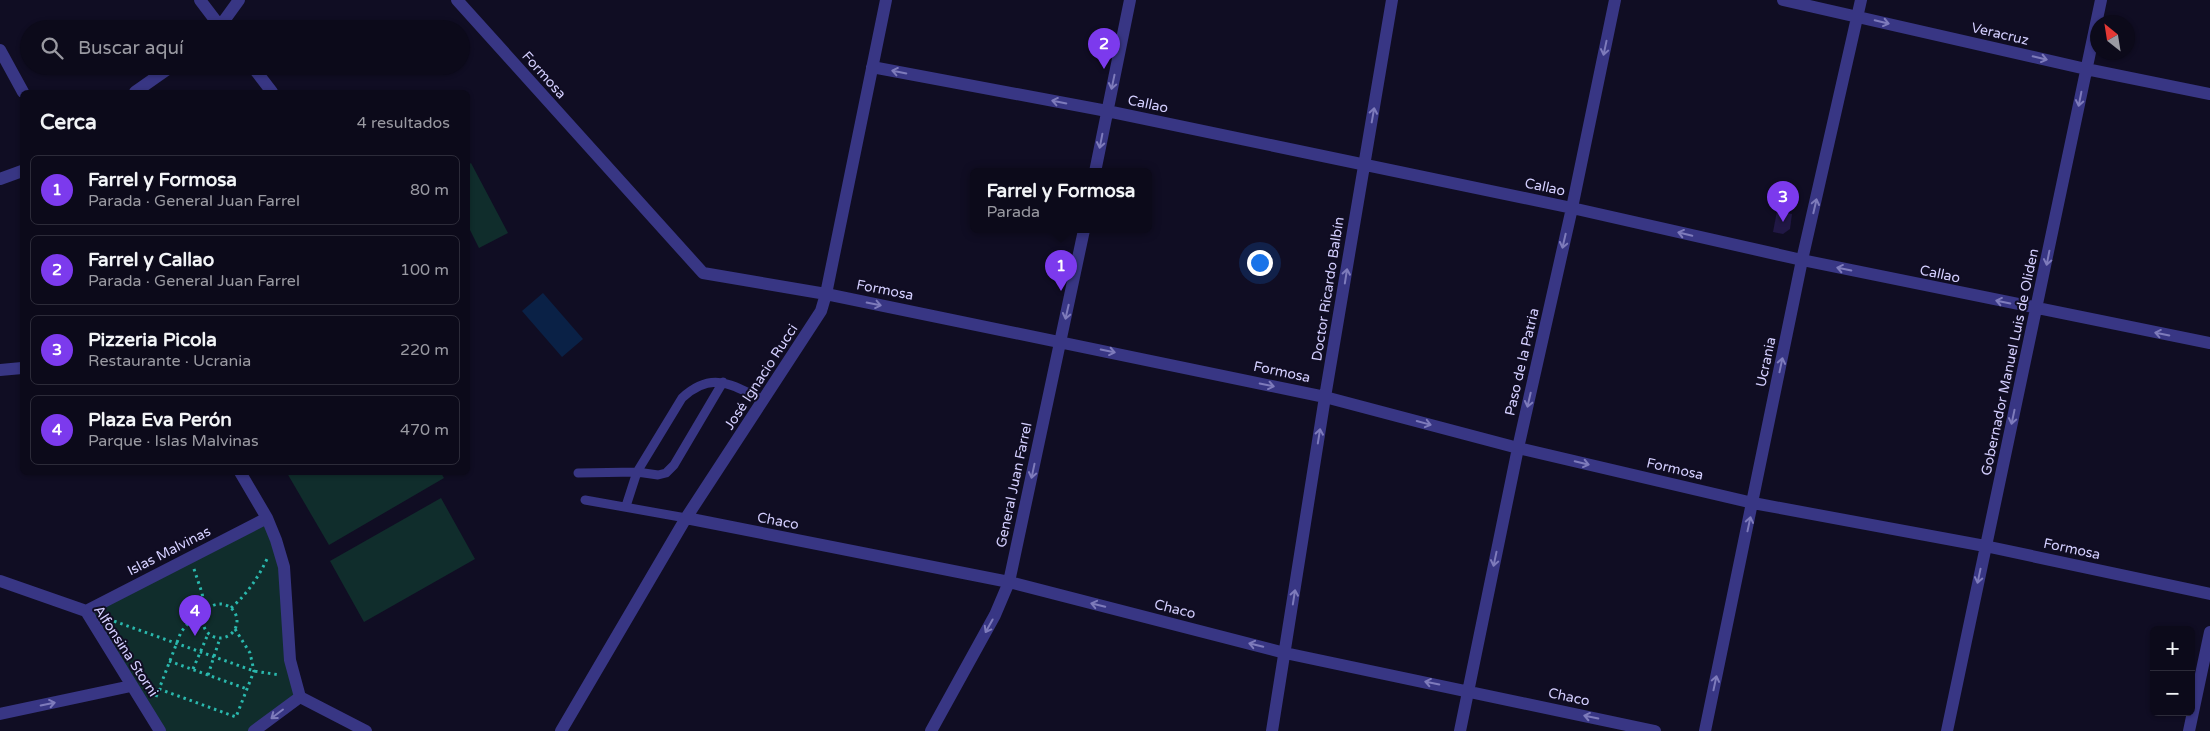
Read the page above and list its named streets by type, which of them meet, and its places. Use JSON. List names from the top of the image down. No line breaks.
{"streets":{"street":["Veracruz","Formosa","Callao","Doctor Ricardo Balbín","Paso de la Patria","Ucrania","Gobernador Manuel Luis de Oliden","José Ignacio Rucci","General Juan Farrel","Chaco","Islas Malvinas","Alfonsina Storni"]},"crossings":[["Veracruz","Ucrania"],["Veracruz","Gobernador Manuel Luis de Oliden"],["Formosa","Doctor Ricardo Balbín"],["Formosa","Paso de la Patria"],["Formosa","Ucrania"],["Formosa","Gobernador Manuel Luis de Oliden"],["Formosa","José Ignacio Rucci"],["Formosa","General Juan Farrel"],["Callao","Doctor Ricardo Balbín"],["Callao","Paso de la Patria"],["Callao","Ucrania"],["Callao","Gobernador Manuel Luis de Oliden"],["Callao","José Ignacio Rucci"],["Doctor Ricardo Balbín","Chaco"],["Paso de la Patria","Chaco"],["José Ignacio Rucci","Chaco"],["General Juan Farrel","Chaco"],["Islas Malvinas","Alfonsina Storni"]],"one_way":["Veracruz","Formosa","Callao","Doctor Ricardo Balbín","Paso de la Patria","Ucrania","Gobernador Manuel Luis de Oliden","General Juan Farrel","Chaco"],"north":"top left","page":{"search":"Buscar aquí","pins":["2","3","1","4"],"heading":["Cerca","4 resultados"],"list":[{"mark":"1","name":"Farrel y Formosa","note":"Parada · General Juan Farrel","value":"80 m"},{"mark":"2","name":"Farrel y Callao","note":"Parada · General Juan Farrel","value":"100 m"},{"mark":"3","name":"Pizzeria Picola","note":"Restaurante · Ucrania","value":"220 m"},{"mark":"4","name":"Plaza Eva Perón","note":"Parque · Islas Malvinas","value":"470 m"}],"popup":["Farrel y Formosa","Parada"],"map_buttons":["+","−"]}}
